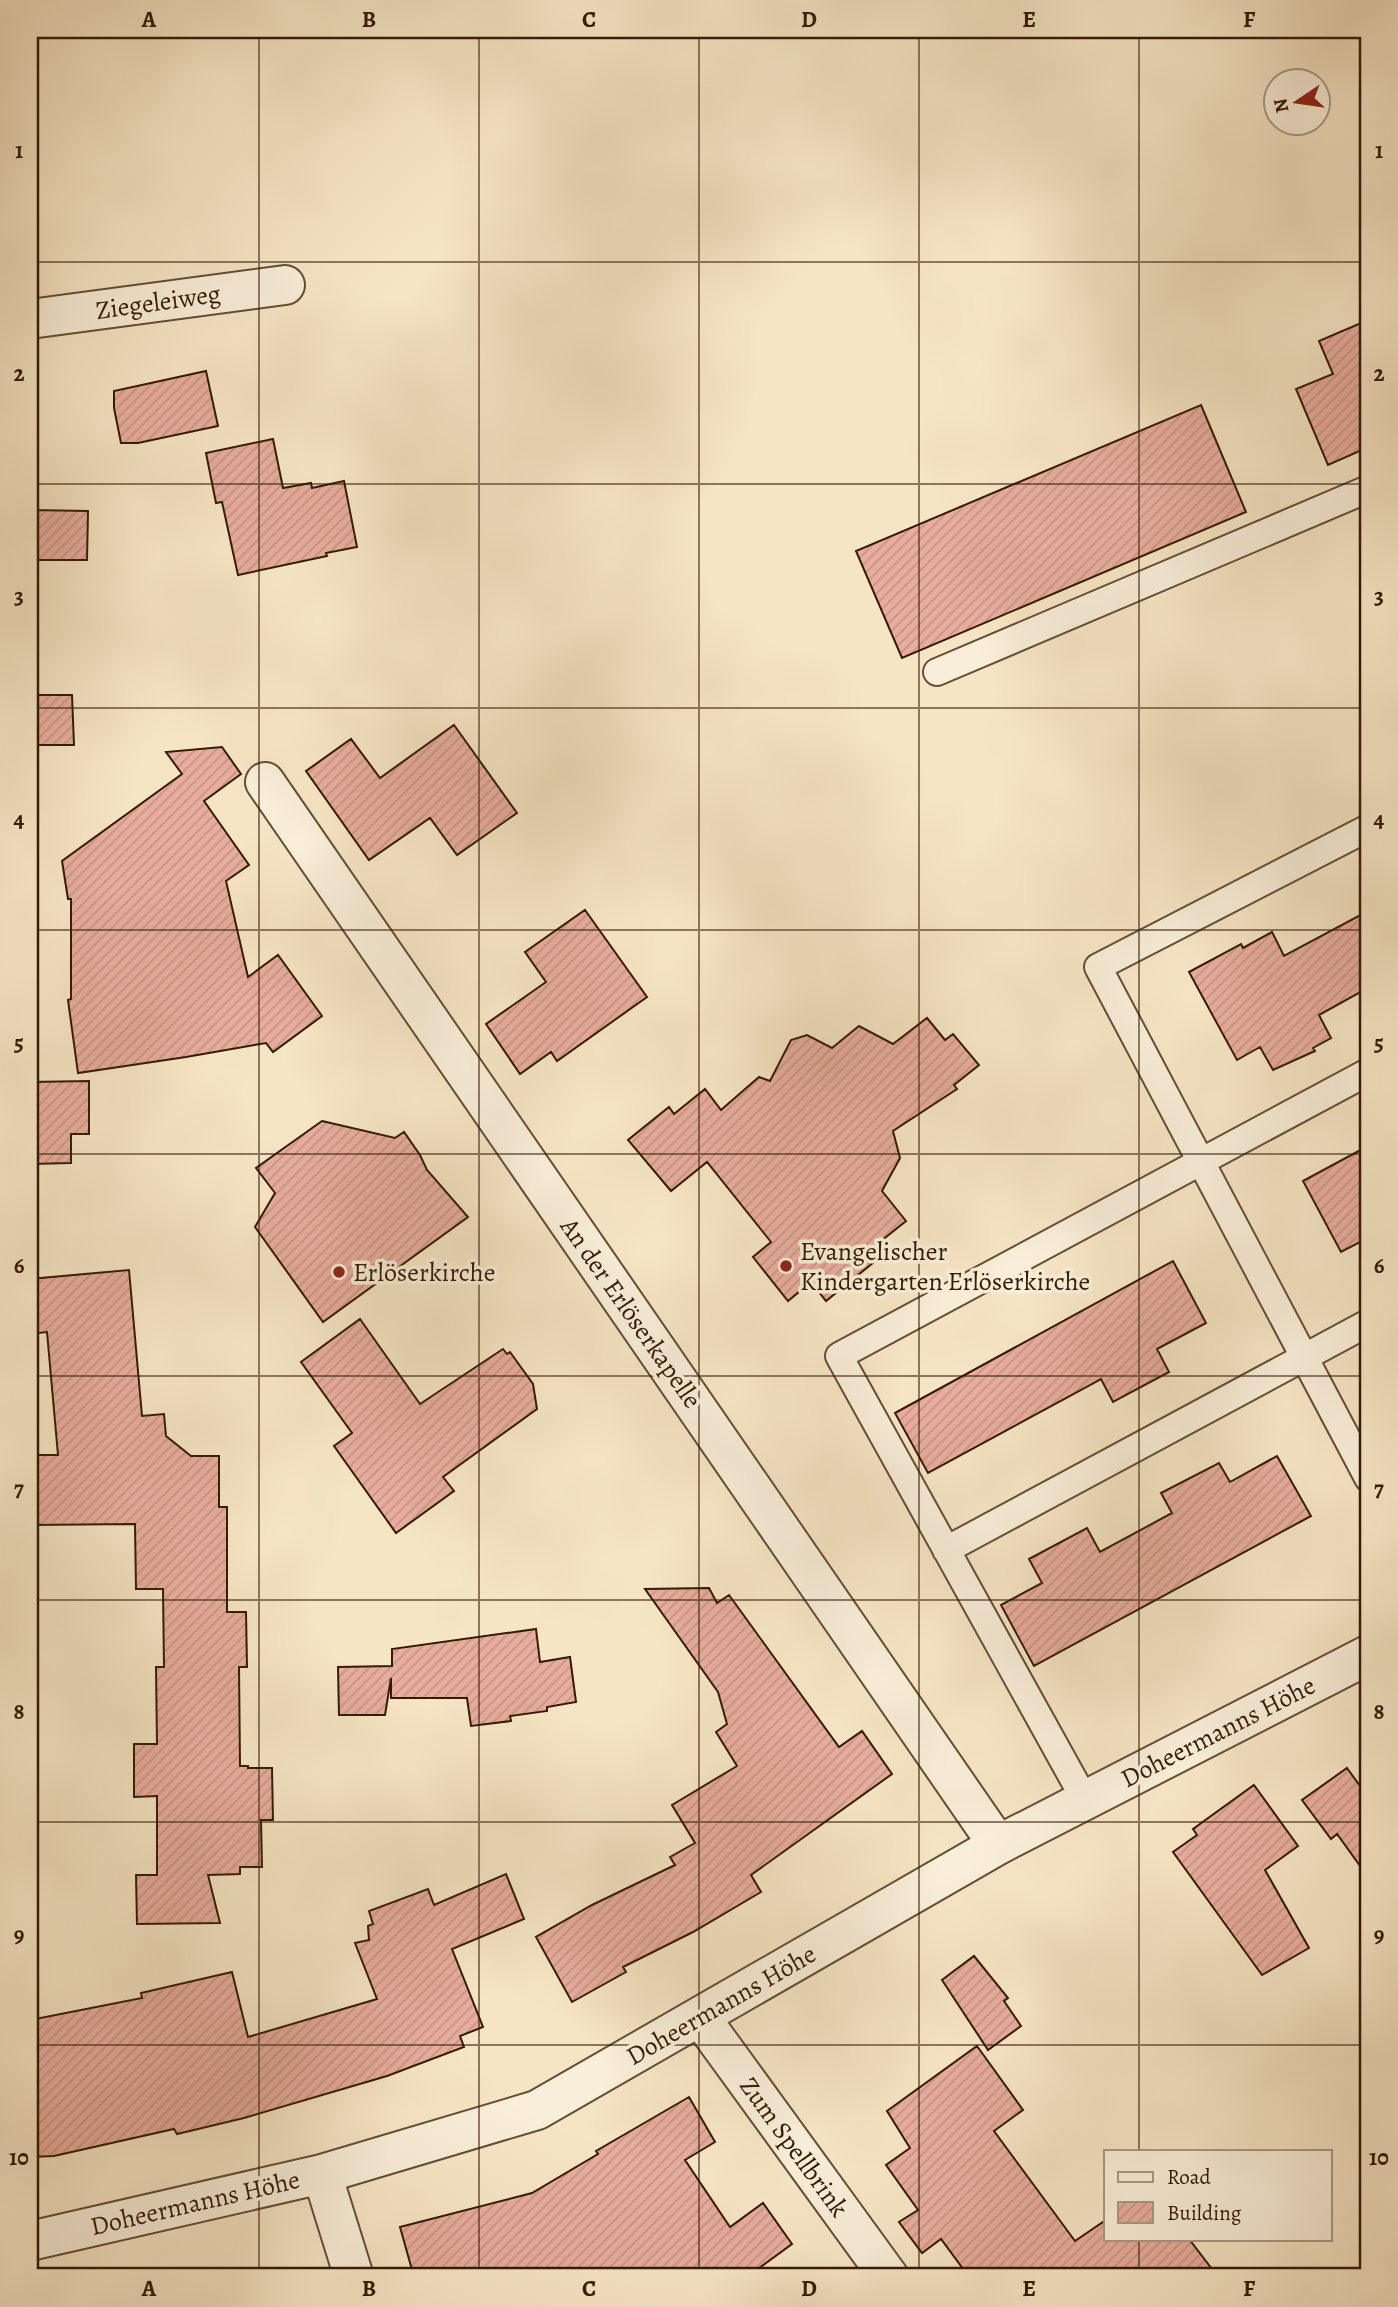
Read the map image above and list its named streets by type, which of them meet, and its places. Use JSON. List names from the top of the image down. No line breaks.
{"streets":{"street":["Ziegeleiweg","An der Erlöserkapelle","Doheermanns Höhe","Zum Spellbrink"]},"crossings":[["An der Erlöserkapelle","Doheermanns Höhe"],["Doheermanns Höhe","Zum Spellbrink"]],"places":["Evangelischer Kindergarten Erlöserkirche","Erlöserkirche"],"legend":["Road","Building"],"north":"left","grid":{"columns":["A","B","C","D","E","F"],"rows":["1","2","3","4","5","6","7","8","9","10"]}}
